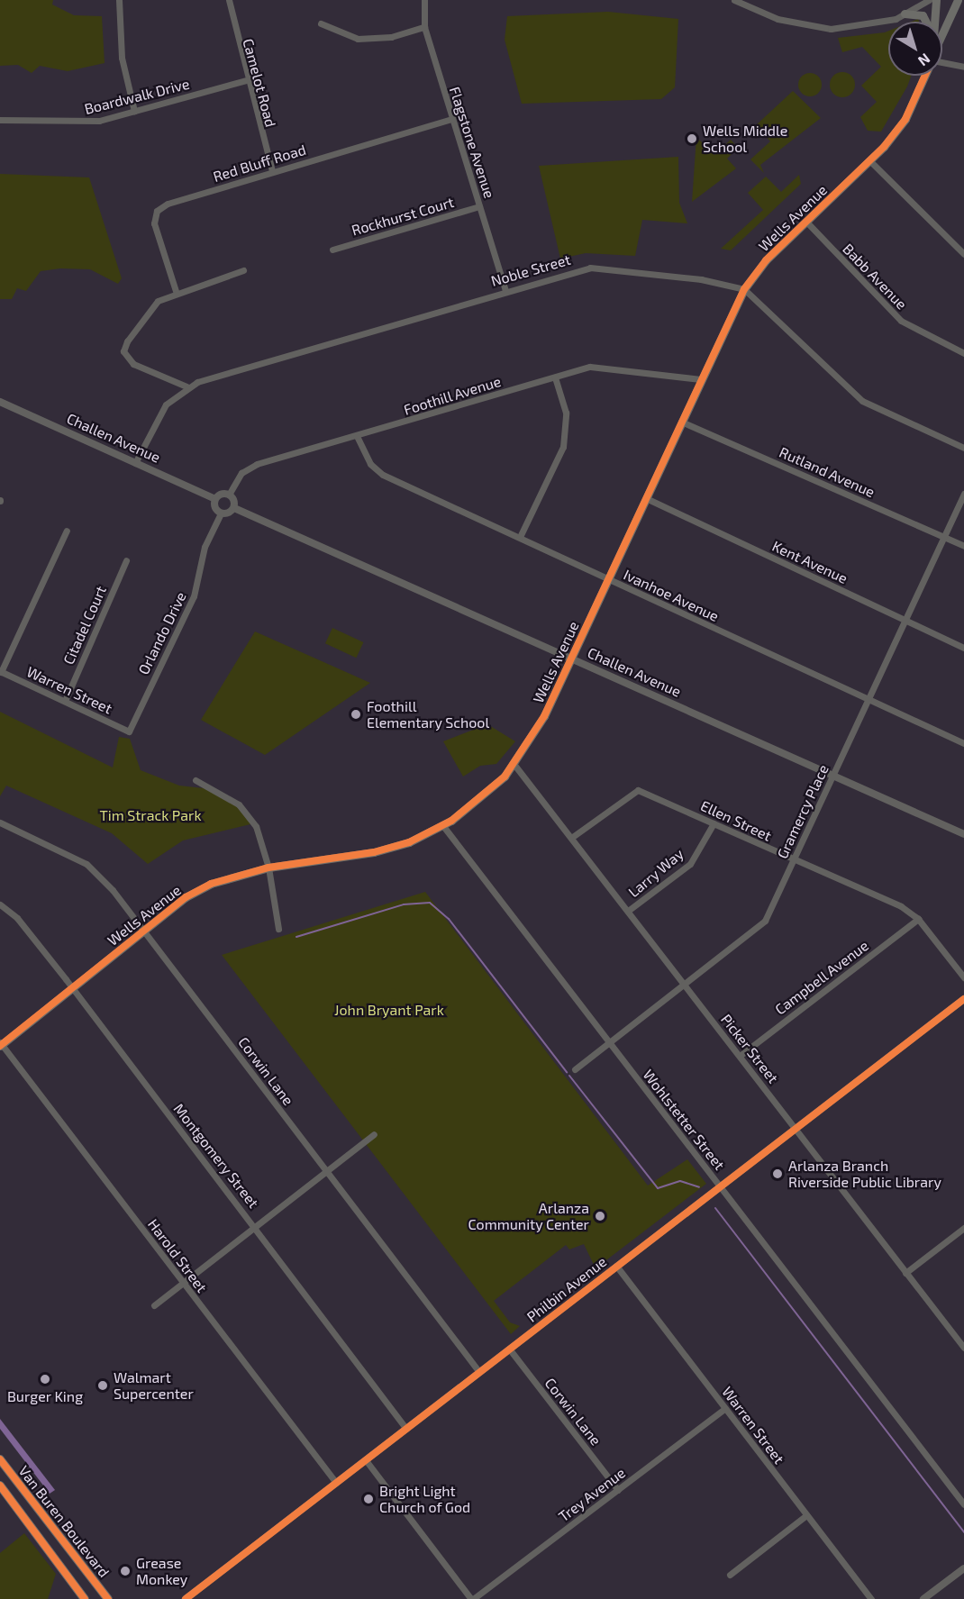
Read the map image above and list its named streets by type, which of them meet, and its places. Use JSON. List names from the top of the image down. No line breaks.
{"streets":{"main road":["Wells Avenue","Van Buren Boulevard"],"street":["Camelot Road","Boardwalk Drive","Flagstone Avenue","Red Bluff Road","Rockhurst Court","Noble Street","Babb Avenue","Foothill Avenue","Challen Avenue","Rutland Avenue","Kent Avenue","Ivanhoe Avenue","Citadel Court","Orlando Drive","Warren Street","Gramercy Place","Ellen Street","Larry Way","Campbell Avenue","Picker Street","Corwin Lane","Wohlstetter Street","Montgomery Street","Harold Street","Philbin Avenue","Trey Avenue"]},"crossings":[["Camelot Road","Boardwalk Drive"],["Camelot Road","Red Bluff Road"],["Flagstone Avenue","Red Bluff Road"],["Flagstone Avenue","Rockhurst Court"],["Flagstone Avenue","Noble Street"],["Wells Avenue","Noble Street"],["Wells Avenue","Babb Avenue"],["Wells Avenue","Foothill Avenue"],["Wells Avenue","Challen Avenue"],["Wells Avenue","Rutland Avenue"],["Wells Avenue","Kent Avenue"],["Wells Avenue","Ivanhoe Avenue"],["Wells Avenue","Picker Street"],["Wells Avenue","Corwin Lane"],["Wells Avenue","Wohlstetter Street"],["Wells Avenue","Montgomery Street"],["Wells Avenue","Harold Street"],["Noble Street","Challen Avenue"],["Foothill Avenue","Ivanhoe Avenue"],["Challen Avenue","Gramercy Place"],["Rutland Avenue","Gramercy Place"],["Kent Avenue","Gramercy Place"],["Ivanhoe Avenue","Gramercy Place"],["Citadel Court","Warren Street"],["Orlando Drive","Warren Street"],["Warren Street","Philbin Avenue"],["Warren Street","Trey Avenue"],["Gramercy Place","Ellen Street"],["Gramercy Place","Picker Street"],["Gramercy Place","Wohlstetter Street"],["Ellen Street","Larry Way"],["Ellen Street","Campbell Avenue"],["Ellen Street","Picker Street"],["Larry Way","Picker Street"],["Campbell Avenue","Picker Street"],["Picker Street","Philbin Avenue"],["Corwin Lane","Philbin Avenue"],["Corwin Lane","Trey Avenue"],["Wohlstetter Street","Philbin Avenue"],["Montgomery Street","Philbin Avenue"],["Harold Street","Philbin Avenue"]],"parks":["Tim Strack Park","John Bryant Park"],"places":["Wells Middle School","Foothill Elementary School","Arlanza Branch Riverside Public Library","Arlanza Community Center","Burger King","Walmart Supercenter","Bright Light Church of God","Grease Monkey"],"north":"bottom right"}
